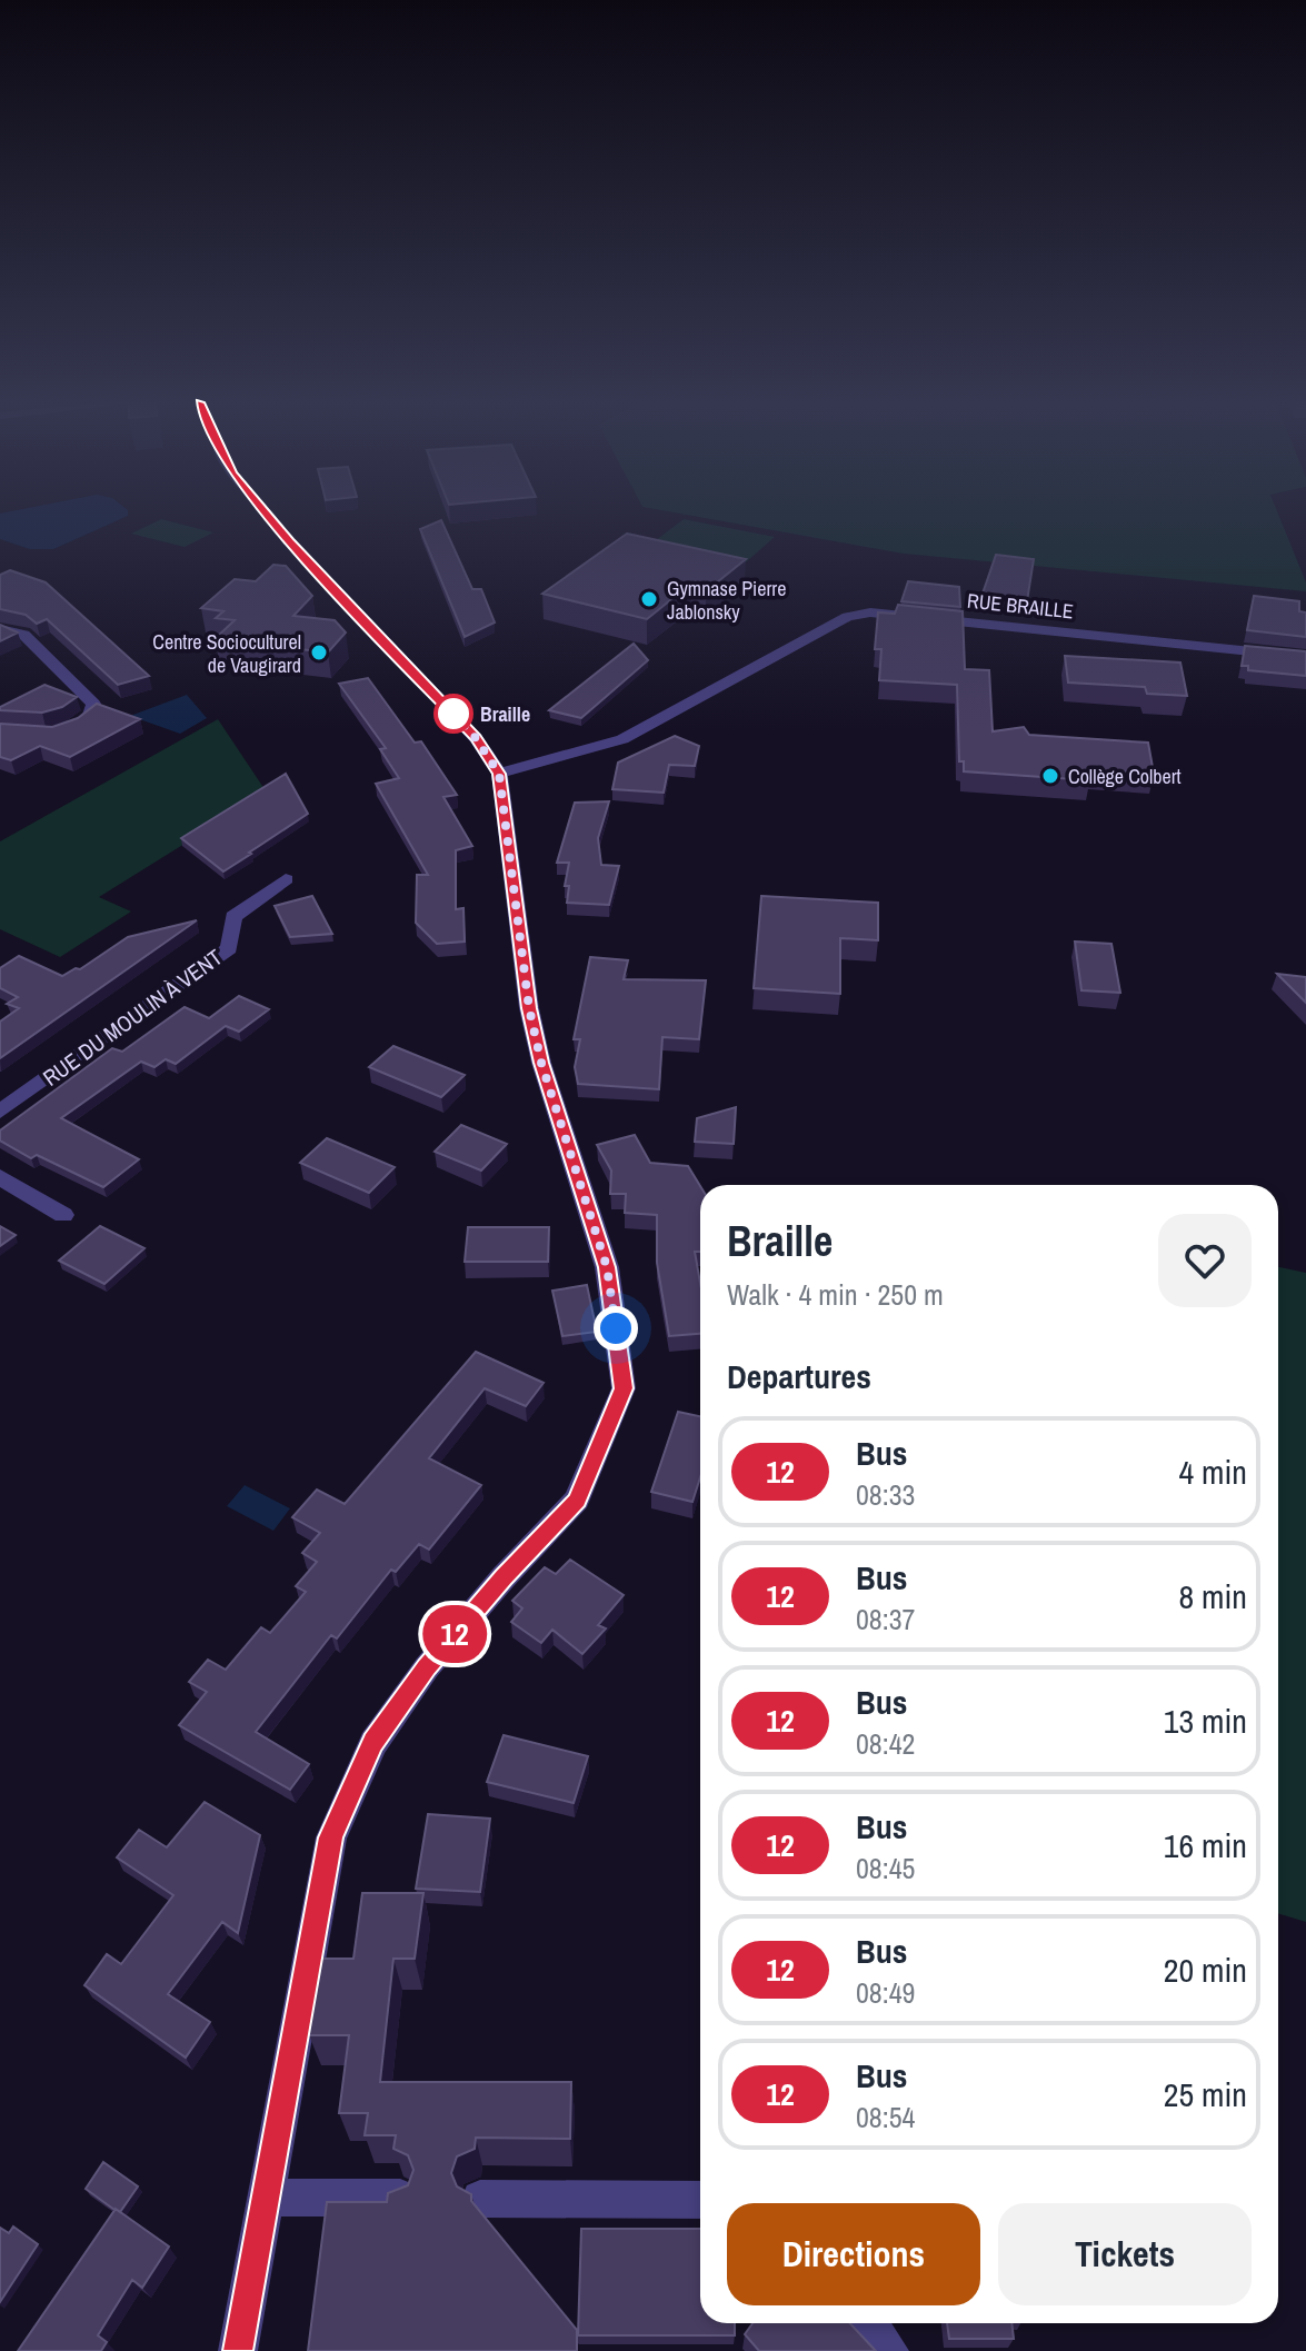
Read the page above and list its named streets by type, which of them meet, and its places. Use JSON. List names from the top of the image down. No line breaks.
{"streets":{"street":["RUE BRAILLE","RUE DU MOULIN À VENT"]},"places":["Gymnase Pierre Jablonsky","Centre Socioculturel de Vaugirard","Braille","Collège Colbert"],"lines":["bus line 12"],"page":{"on_map":"12","heading":[["Braille","Walk · 4 min · 250 m"],"Departures"],"list":[{"mark":"12","name":"Bus","note":"08:33","value":"4 min"},{"mark":"12","name":"Bus","note":"08:37","value":"8 min"},{"mark":"12","name":"Bus","note":"08:42","value":"13 min"},{"mark":"12","name":"Bus","note":"08:45","value":"16 min"},{"mark":"12","name":"Bus","note":"08:49","value":"20 min"},{"mark":"12","name":"Bus","note":"08:54","value":"25 min"}],"buttons":["Directions","Tickets"]}}
